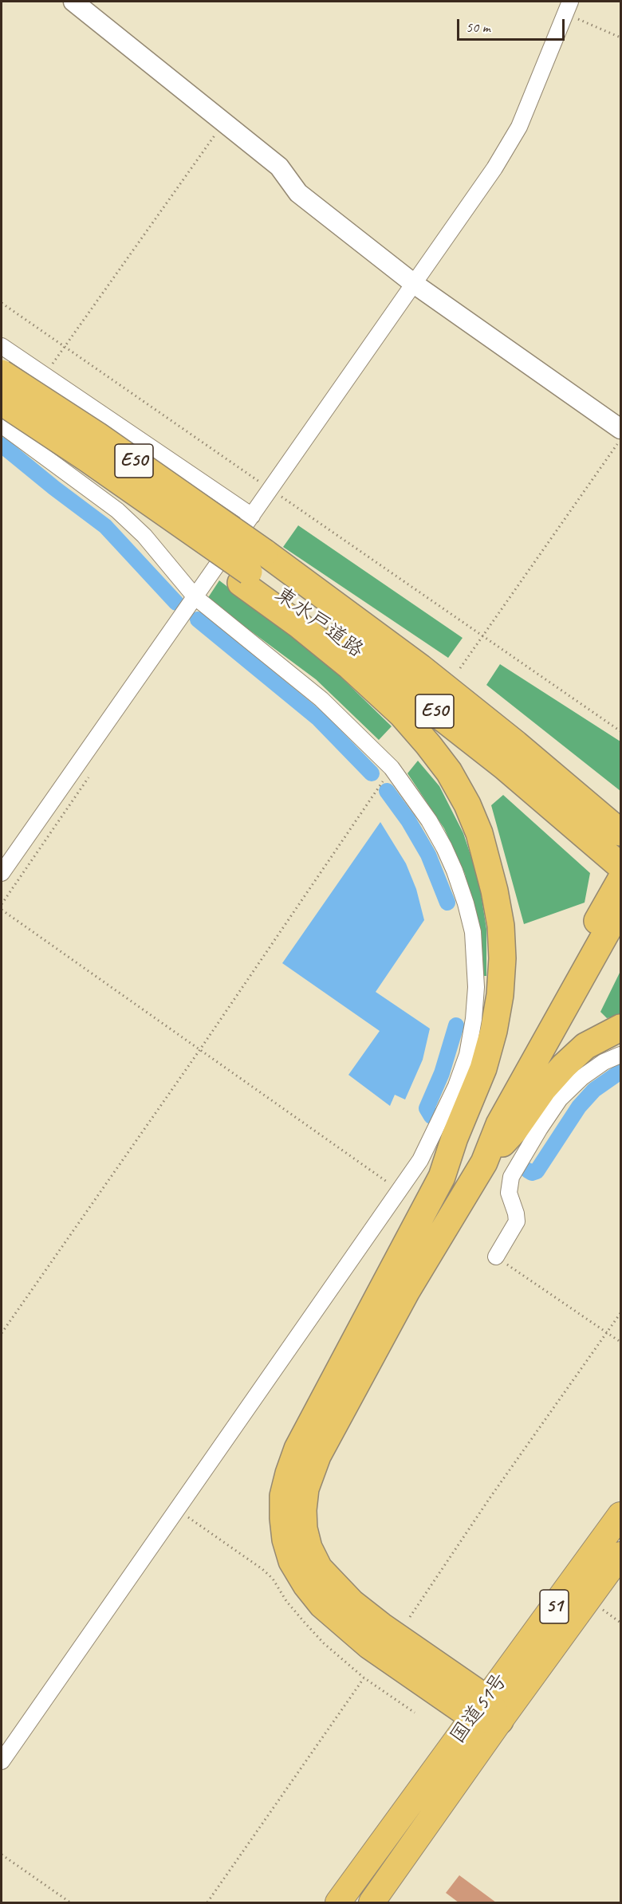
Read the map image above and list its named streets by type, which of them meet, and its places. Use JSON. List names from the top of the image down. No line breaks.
{"streets":{"highway":["E50","東水戸道路","51","国道51号"]},"crossings":[["E50","東水戸道路"]],"scale_bar":"50 m"}
